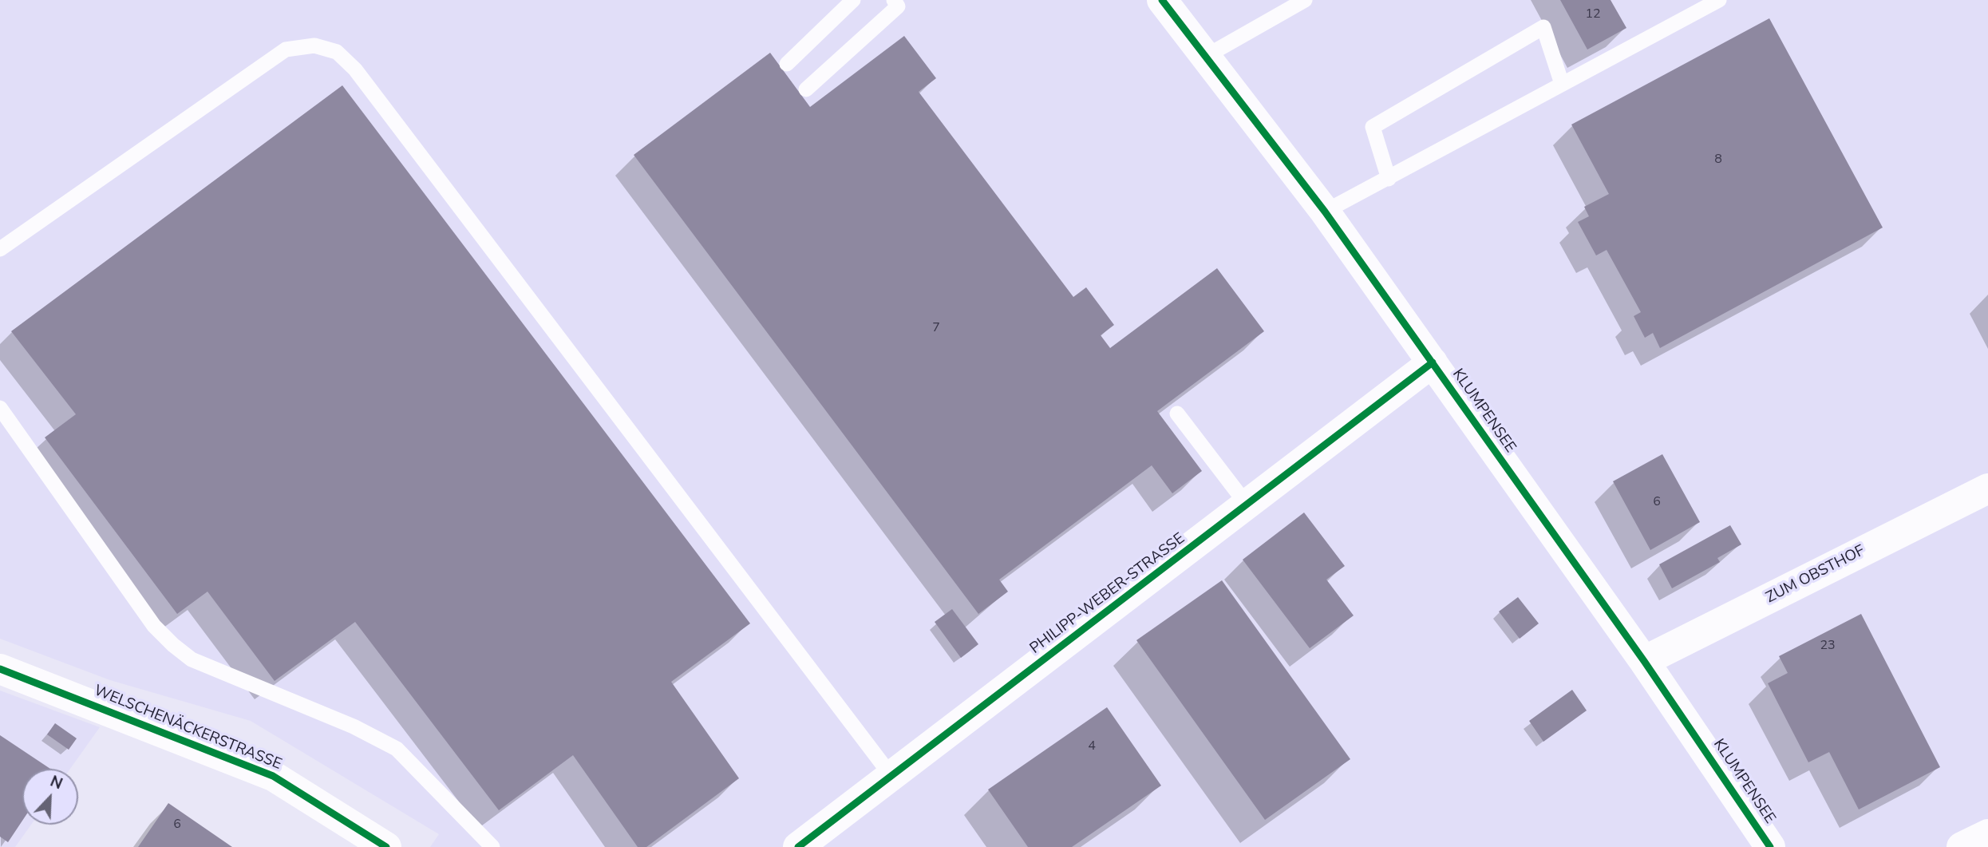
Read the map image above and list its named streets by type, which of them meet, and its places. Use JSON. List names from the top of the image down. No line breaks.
{"streets":{"street":["KLUMPENSEE","ZUM OBSTHOF","PHILIPP-WEBER-STRASSE","WELSCHENÄCKERSTRASSE"]},"crossings":[["KLUMPENSEE","ZUM OBSTHOF"],["KLUMPENSEE","PHILIPP-WEBER-STRASSE"]],"house_numbers":["12","8","7","6","23","4","6"],"north":"top right"}
